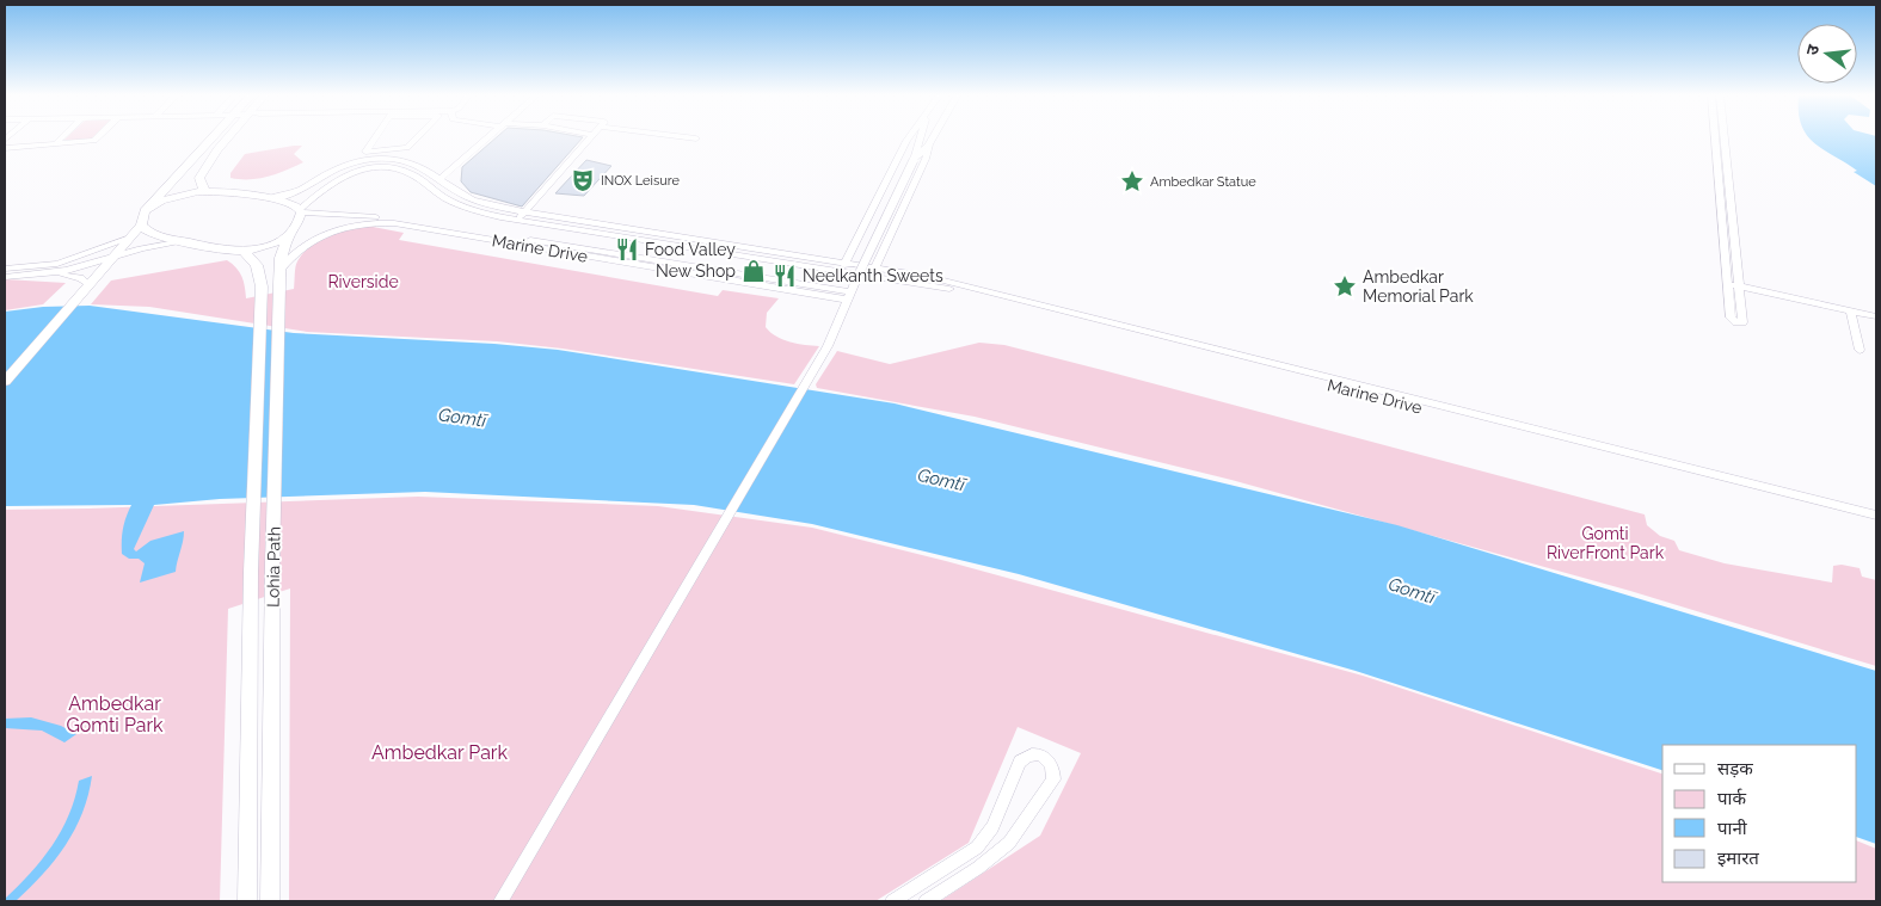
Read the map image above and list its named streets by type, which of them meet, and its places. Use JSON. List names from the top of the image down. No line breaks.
{"streets":{"main road":["Lohia Path"],"street":["Marine Drive"]},"crossings":[["Marine Drive","Lohia Path"]],"water":["Gomtī"],"parks":["Riverside","Gomti RiverFront Park","Ambedkar Gomti Park","Ambedkar Park"],"places":{"theatre":["INOX Leisure"],"place":["Ambedkar Statue","Ambedkar Memorial Park"],"restaurant":["Food Valley","Neelkanth Sweets"],"shop":["New Shop"]},"legend":["सड़क","पार्क","पानी","इमारत"],"north":"left"}
